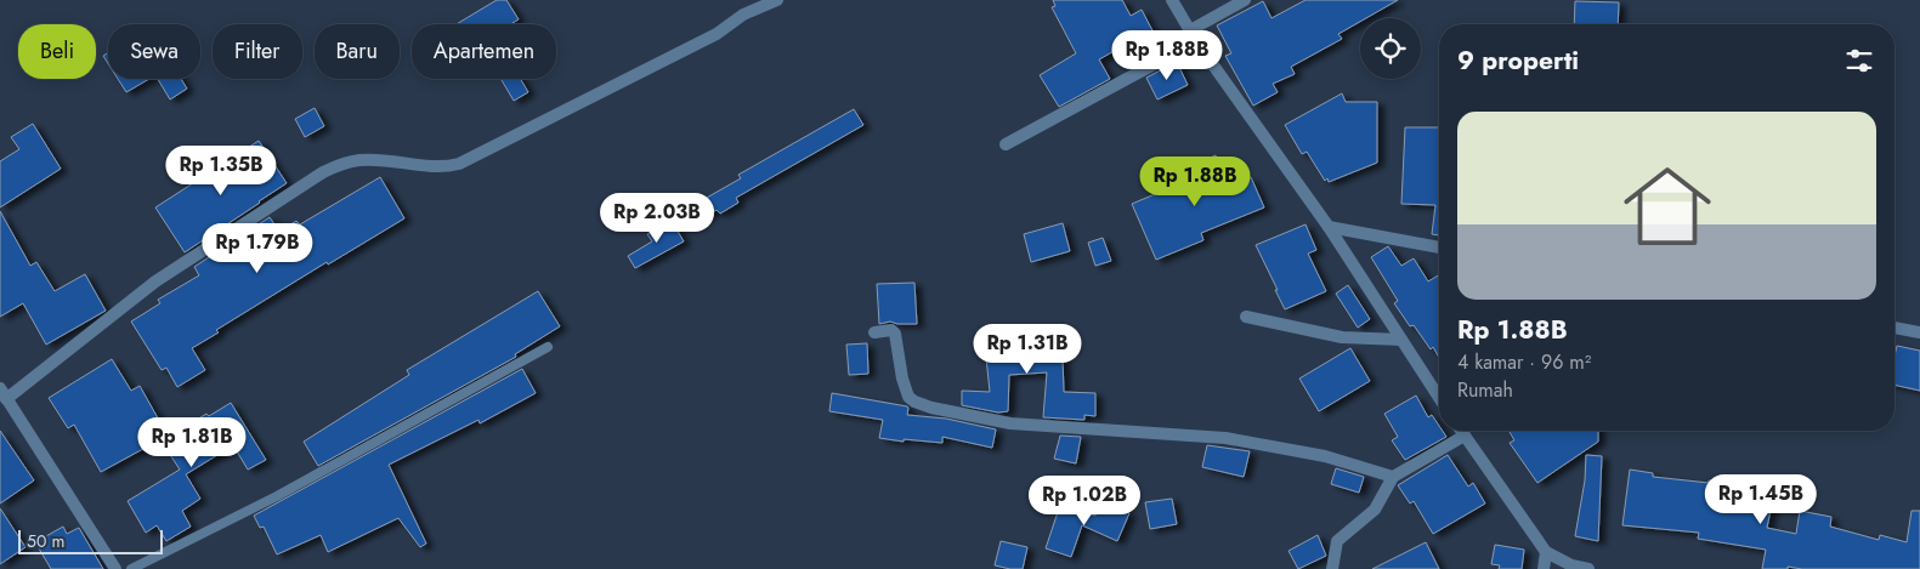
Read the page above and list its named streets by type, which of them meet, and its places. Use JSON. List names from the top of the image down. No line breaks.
{"scale_bar":"50 m","page":{"chip":["Beli","Sewa","Filter","Baru","Apartemen"],"heading":"9 properti","price":["Rp 1.88B","Rp 1.35B","Rp 1.88B","Rp 2.03B","Rp 1.79B","Rp 1.31B","Rp 1.81B","Rp 1.45B","Rp 1.02B"],"list":[{"name":"Rp 1.88B","note":"4 kamar · 96 m² · Rumah"}],"scale":"50 m"}}
